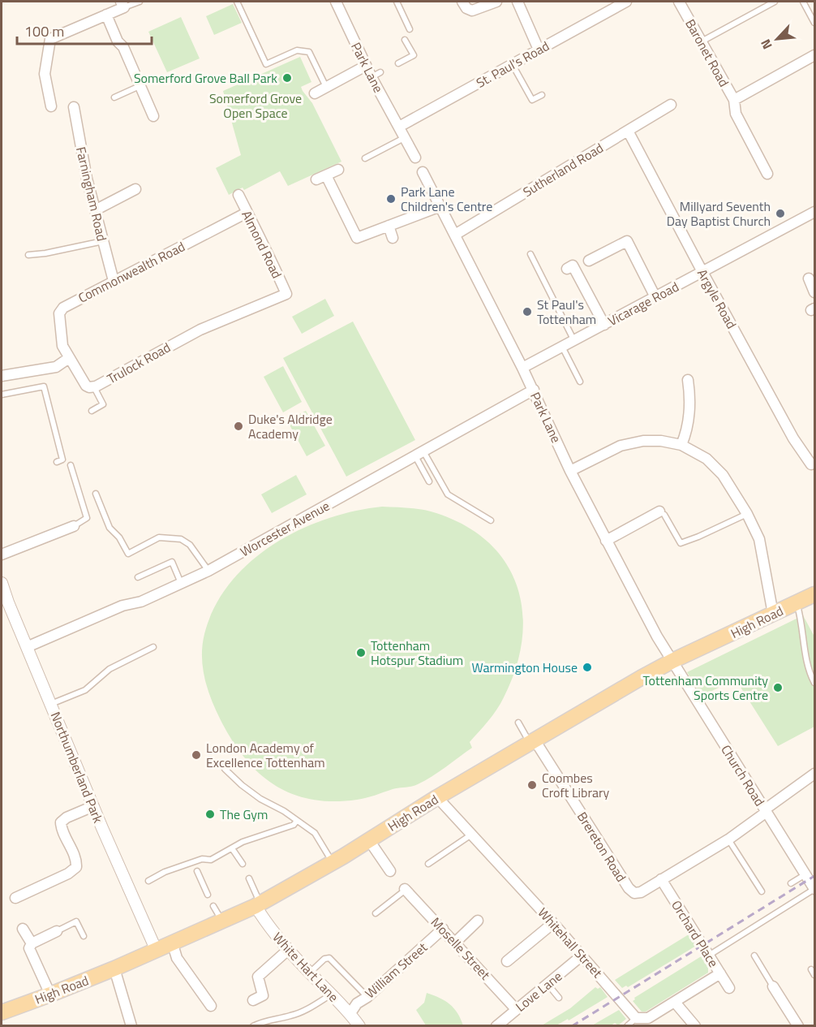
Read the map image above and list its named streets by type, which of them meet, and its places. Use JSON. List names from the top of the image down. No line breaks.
{"streets":{"main road":["High Road"],"street":["Baronet Road","St. Paul's Road","Park Lane","Sutherland Road","Farningham Road","Almond Road","Commonwealth Road","Argyle Road","Vicarage Road","Trulock Road","Worcester Avenue","Northumberland Park","Church Road","Brereton Road","Orchard Place","Whitehall Street","Moselle Street","White Hart Lane","William Street","Love Lane"]},"crossings":[["St. Paul's Road","Park Lane"],["Park Lane","Sutherland Road"],["Park Lane","Vicarage Road"],["Park Lane","Worcester Avenue"],["Park Lane","High Road"],["Park Lane","Church Road"],["Sutherland Road","Argyle Road"],["Farningham Road","Commonwealth Road"],["Almond Road","Commonwealth Road"],["Almond Road","Trulock Road"],["Commonwealth Road","Trulock Road"],["Argyle Road","Vicarage Road"],["Worcester Avenue","Northumberland Park"],["High Road","Northumberland Park"],["High Road","Church Road"],["High Road","Brereton Road"],["High Road","Whitehall Street"],["High Road","White Hart Lane"],["Church Road","Brereton Road"],["Brereton Road","Orchard Place"],["Whitehall Street","Love Lane"],["Moselle Street","William Street"],["Moselle Street","Love Lane"],["White Hart Lane","William Street"]],"parks":["Somerford Grove Open Space"],"places":["Somerford Grove Ball Park","Park Lane Children's Centre","Millyard Seventh Day Baptist Church","St Paul's Tottenham","Duke's Aldridge Academy","Tottenham Hotspur Stadium","Warmington House","Tottenham Community Sports Centre","London Academy of Excellence Tottenham","Coombes Croft Library","The Gym"],"scale_bar":"100 m","north":"bottom left"}
